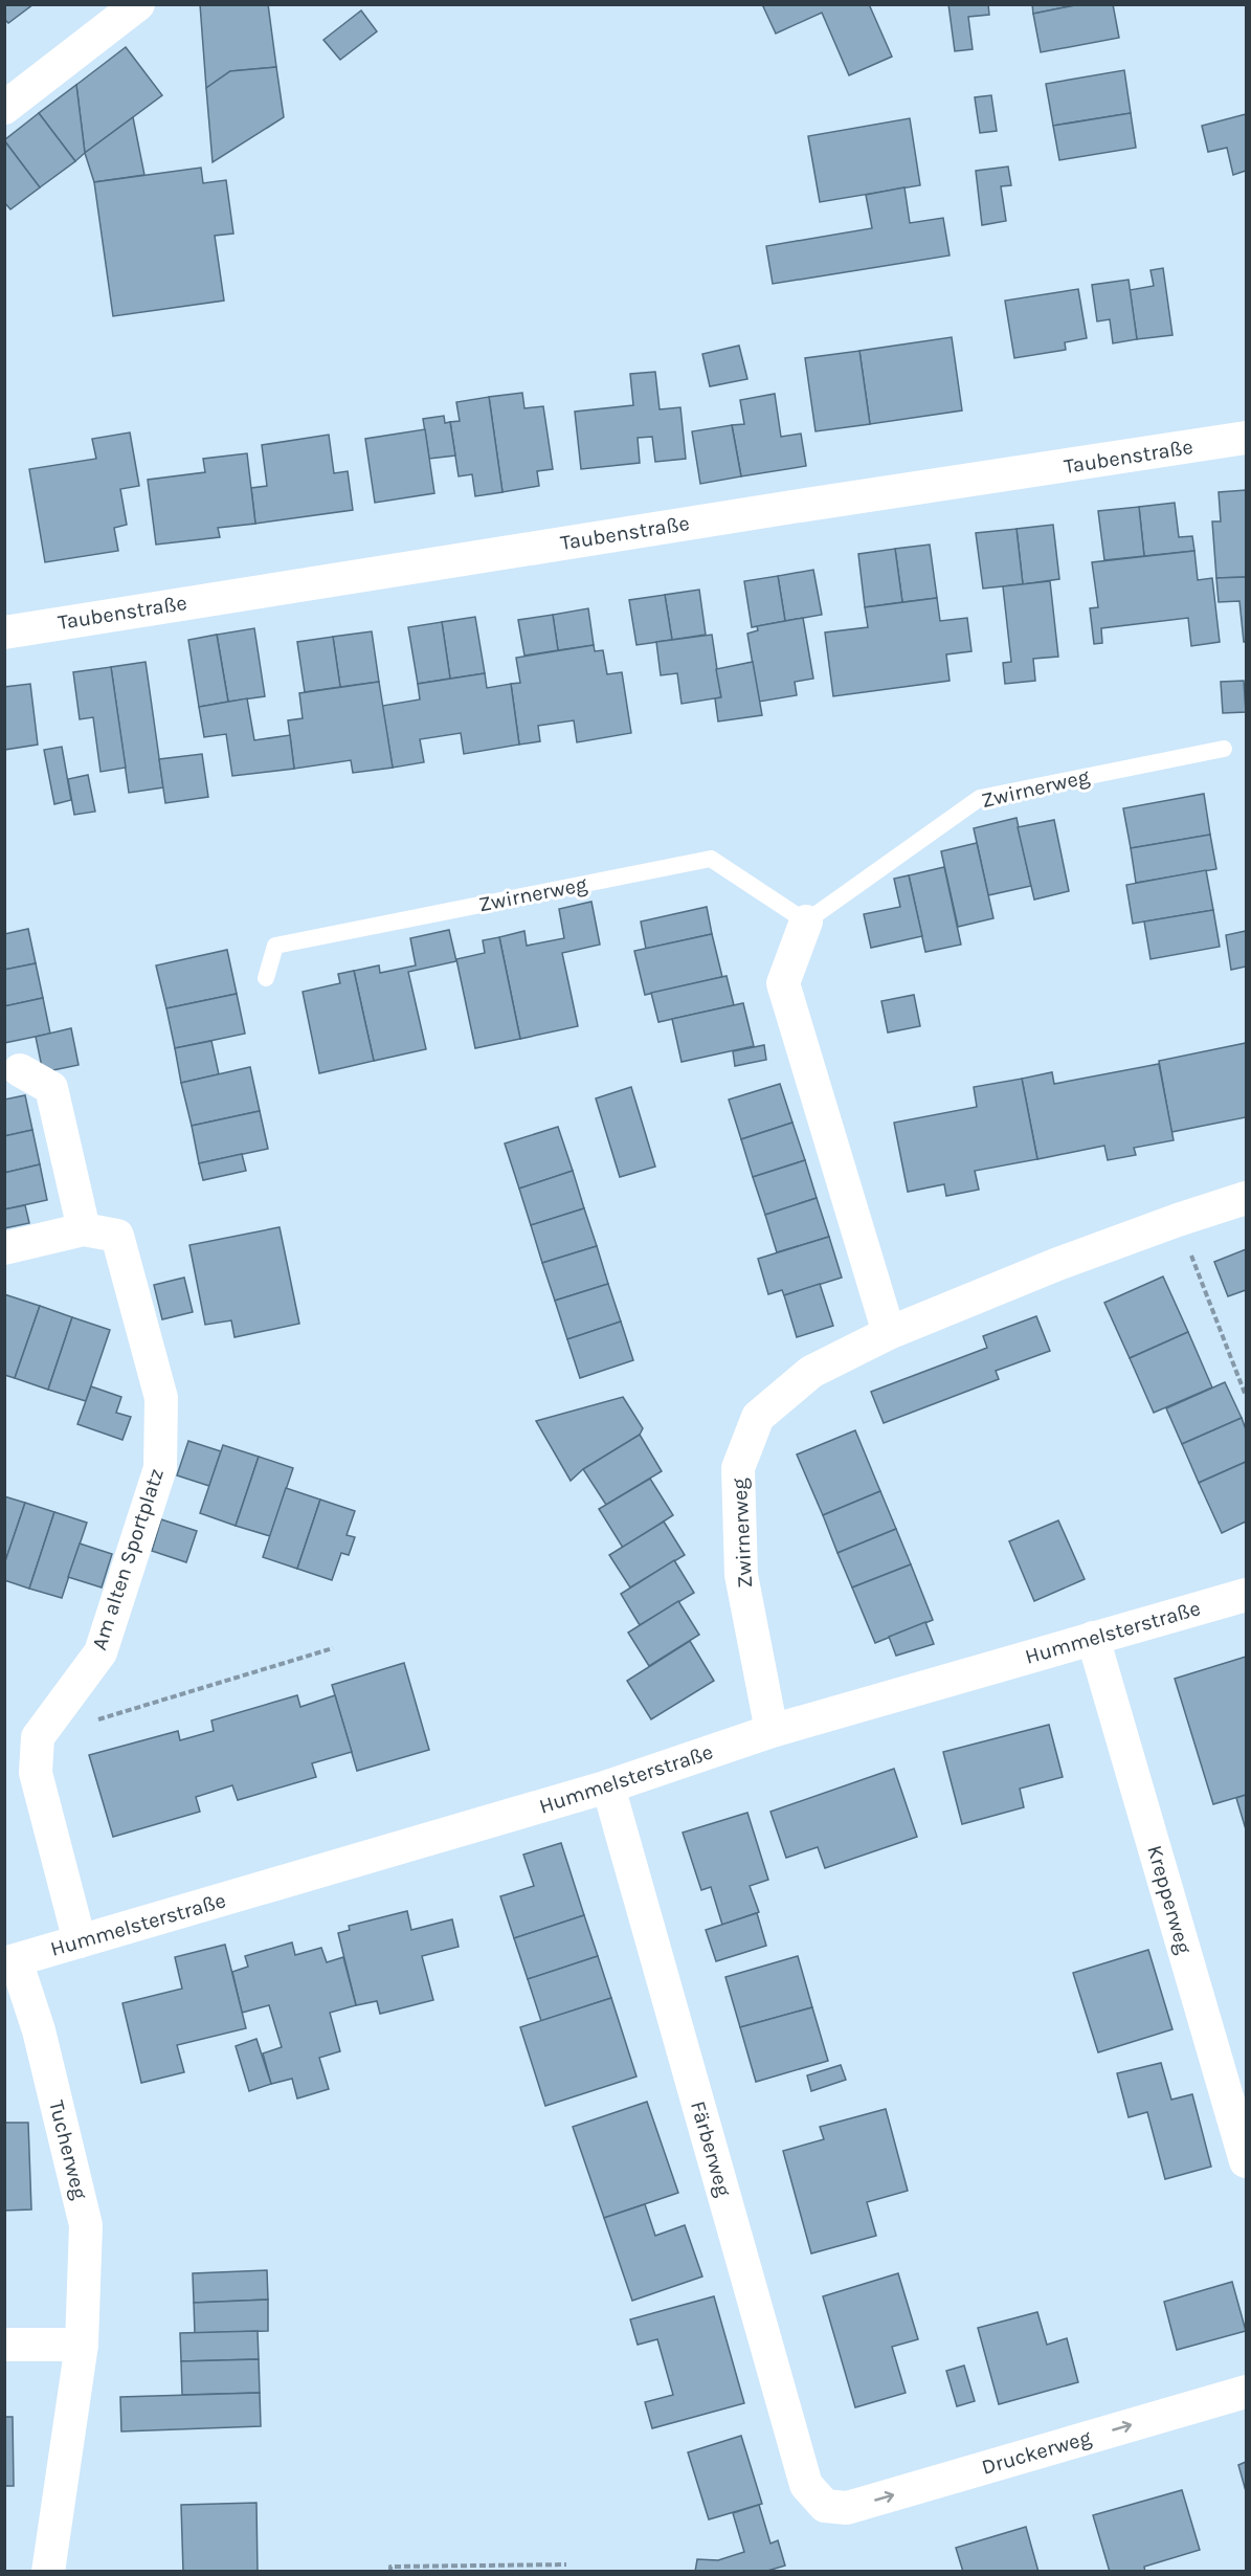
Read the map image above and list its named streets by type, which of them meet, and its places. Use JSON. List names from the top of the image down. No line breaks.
{"streets":{"street":["Taubenstraße","Zwirnerweg","Am alten Sportplatz","Hummelsterstraße","Krepperweg","Färberweg","Tucherweg","Druckerweg"]},"crossings":[["Zwirnerweg","Hummelsterstraße"],["Am alten Sportplatz","Hummelsterstraße"],["Hummelsterstraße","Krepperweg"],["Hummelsterstraße","Färberweg"],["Hummelsterstraße","Tucherweg"],["Färberweg","Druckerweg"]],"one_way":["Druckerweg"]}
